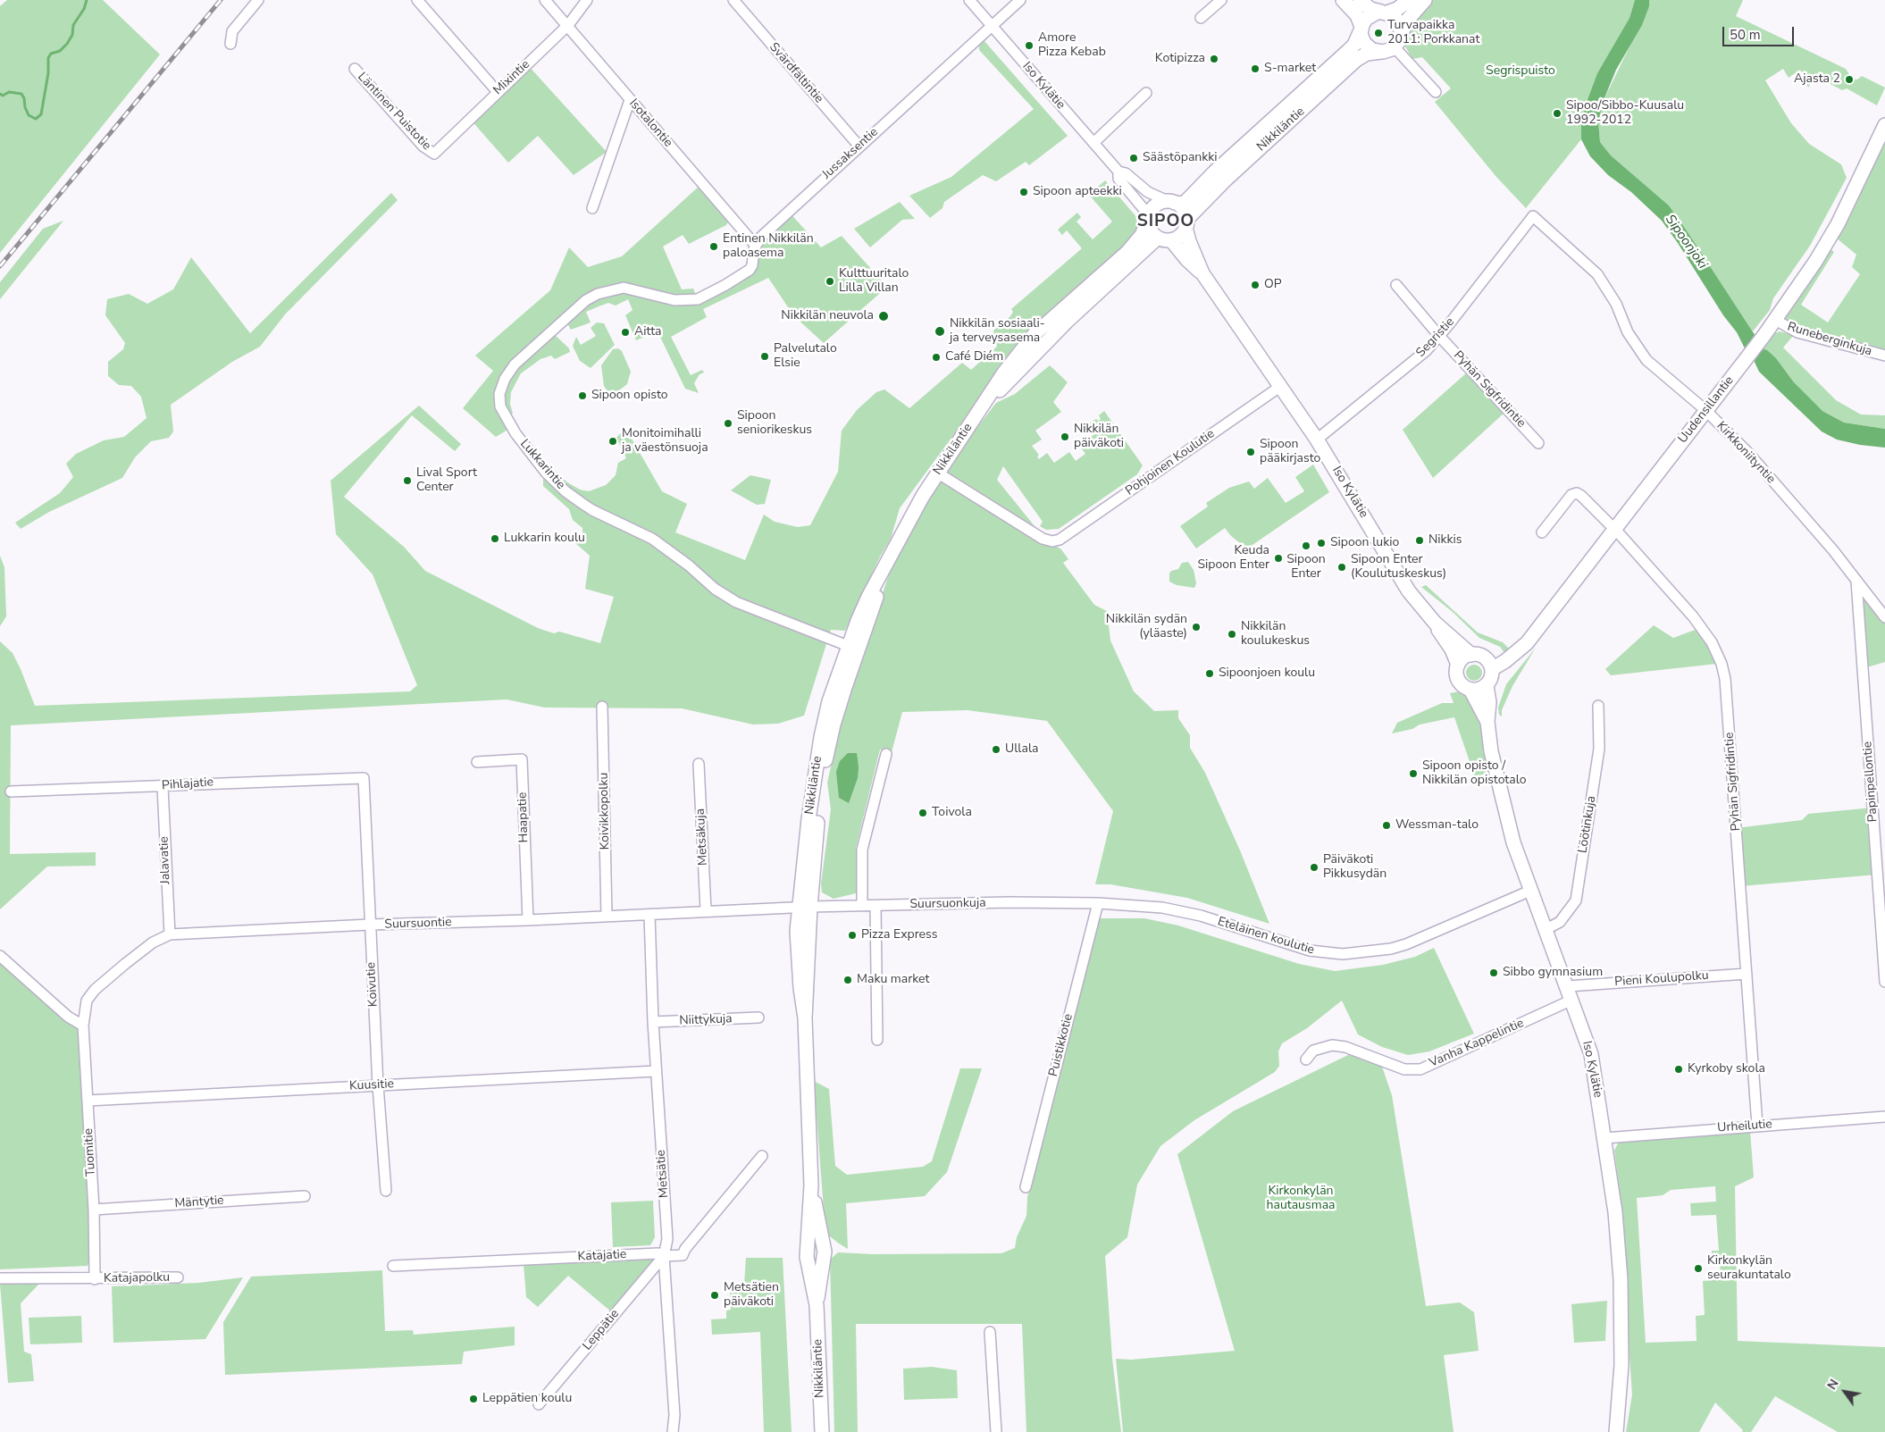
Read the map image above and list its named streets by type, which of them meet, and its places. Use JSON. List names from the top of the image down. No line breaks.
{"streets":{"street":["Svärdfältintie","Mixintie","Iso Kylätie","Läntinen Puistotie","Isotalontie","Nikkiläntie","Jussaksentie","Segristie","Runeberginkuja","Pyhän Sigfridintie","Uudensillantie","Kirkkoniityntie","Pohjoinen Koulutie","Lukkarintie","Papinpellontie","Pihlajatie","Koivikkopolku","Haapatie","Löötinkuja","Metsäkuja","Jalavatie","Suursuonkuja","Suursuontie","Eteläinen koulutie","Pieni Koulupolku","Koivutie","Niittykuja","Vanha Kappelintie","Puistikkotie","Kuusitie","Urheilutie","Tuomitie","Metsätie","Mäntytie","Katajatie","Katajapolku","Leppätie"]},"crossings":[["Svärdfältintie","Jussaksentie"],["Mixintie","Läntinen Puistotie"],["Mixintie","Isotalontie"],["Iso Kylätie","Nikkiläntie"],["Iso Kylätie","Jussaksentie"],["Iso Kylätie","Segristie"],["Iso Kylätie","Uudensillantie"],["Iso Kylätie","Pohjoinen Koulutie"],["Iso Kylätie","Löötinkuja"],["Iso Kylätie","Eteläinen koulutie"],["Iso Kylätie","Pieni Koulupolku"],["Iso Kylätie","Vanha Kappelintie"],["Iso Kylätie","Urheilutie"],["Isotalontie","Jussaksentie"],["Nikkiläntie","Pohjoinen Koulutie"],["Nikkiläntie","Lukkarintie"],["Nikkiläntie","Suursuonkuja"],["Nikkiläntie","Suursuontie"],["Jussaksentie","Lukkarintie"],["Segristie","Pyhän Sigfridintie"],["Segristie","Kirkkoniityntie"],["Runeberginkuja","Uudensillantie"],["Pyhän Sigfridintie","Uudensillantie"],["Pyhän Sigfridintie","Pieni Koulupolku"],["Pyhän Sigfridintie","Urheilutie"],["Uudensillantie","Kirkkoniityntie"],["Kirkkoniityntie","Papinpellontie"],["Pihlajatie","Jalavatie"],["Pihlajatie","Koivutie"],["Koivikkopolku","Suursuontie"],["Haapatie","Suursuontie"],["Metsäkuja","Suursuontie"],["Jalavatie","Suursuontie"],["Suursuonkuja","Suursuontie"],["Suursuonkuja","Eteläinen koulutie"],["Suursuonkuja","Puistikkotie"],["Suursuontie","Koivutie"],["Suursuontie","Tuomitie"],["Suursuontie","Metsätie"],["Eteläinen koulutie","Puistikkotie"],["Koivutie","Kuusitie"],["Niittykuja","Metsätie"],["Kuusitie","Tuomitie"],["Kuusitie","Metsätie"],["Tuomitie","Mäntytie"],["Tuomitie","Katajapolku"],["Metsätie","Katajatie"],["Metsätie","Leppätie"],["Katajatie","Leppätie"]],"districts":["SIPOO"],"water":["Sipoonjoki"],"parks":["Segrispuisto","Kirkonkylän hautausmaa"],"places":["Turvapaikka 2011: Porkkanat","Amore Pizza Kebab","Kotipizza","S-market","Ajasta 2","Sipoo/Sibbo-Kuusalu 1992-2012","Säästöpankki","Sipoon apteekki","Entinen Nikkilän paloasema","Kulttuuritalo Lilla Villan","OP","Nikkilän neuvola","Nikkilän sosiaali- ja terveysasema","Aitta","Palvelutalo Elsie","Café Diém","Sipoon opisto","Sipoon seniorikeskus","Nikkilän päiväkoti","Monitoimihalli ja väestönsuoja","Sipoon pääkirjasto","Lival Sport Center","Lukkarin koulu","Nikkis","Sipoon lukio","Sipoon Enter","Keuda Sipoon Enter","Sipoon Enter (Koulutuskeskus)","Nikkilän sydän (yläaste)","Nikkilän koulukeskus","Sipoonjoen koulu","Ullala","Sipoon opisto / Nikkilän opistotalo","Toivola","Wessman-talo","Päiväkoti Pikkusydän","Pizza Express","Sibbo gymnasium","Maku market","Kyrkoby skola","Kirkonkylän seurakuntatalo","Metsätien päiväkoti","Leppätien koulu"],"scale_bar":"50 m","north":"top left"}
